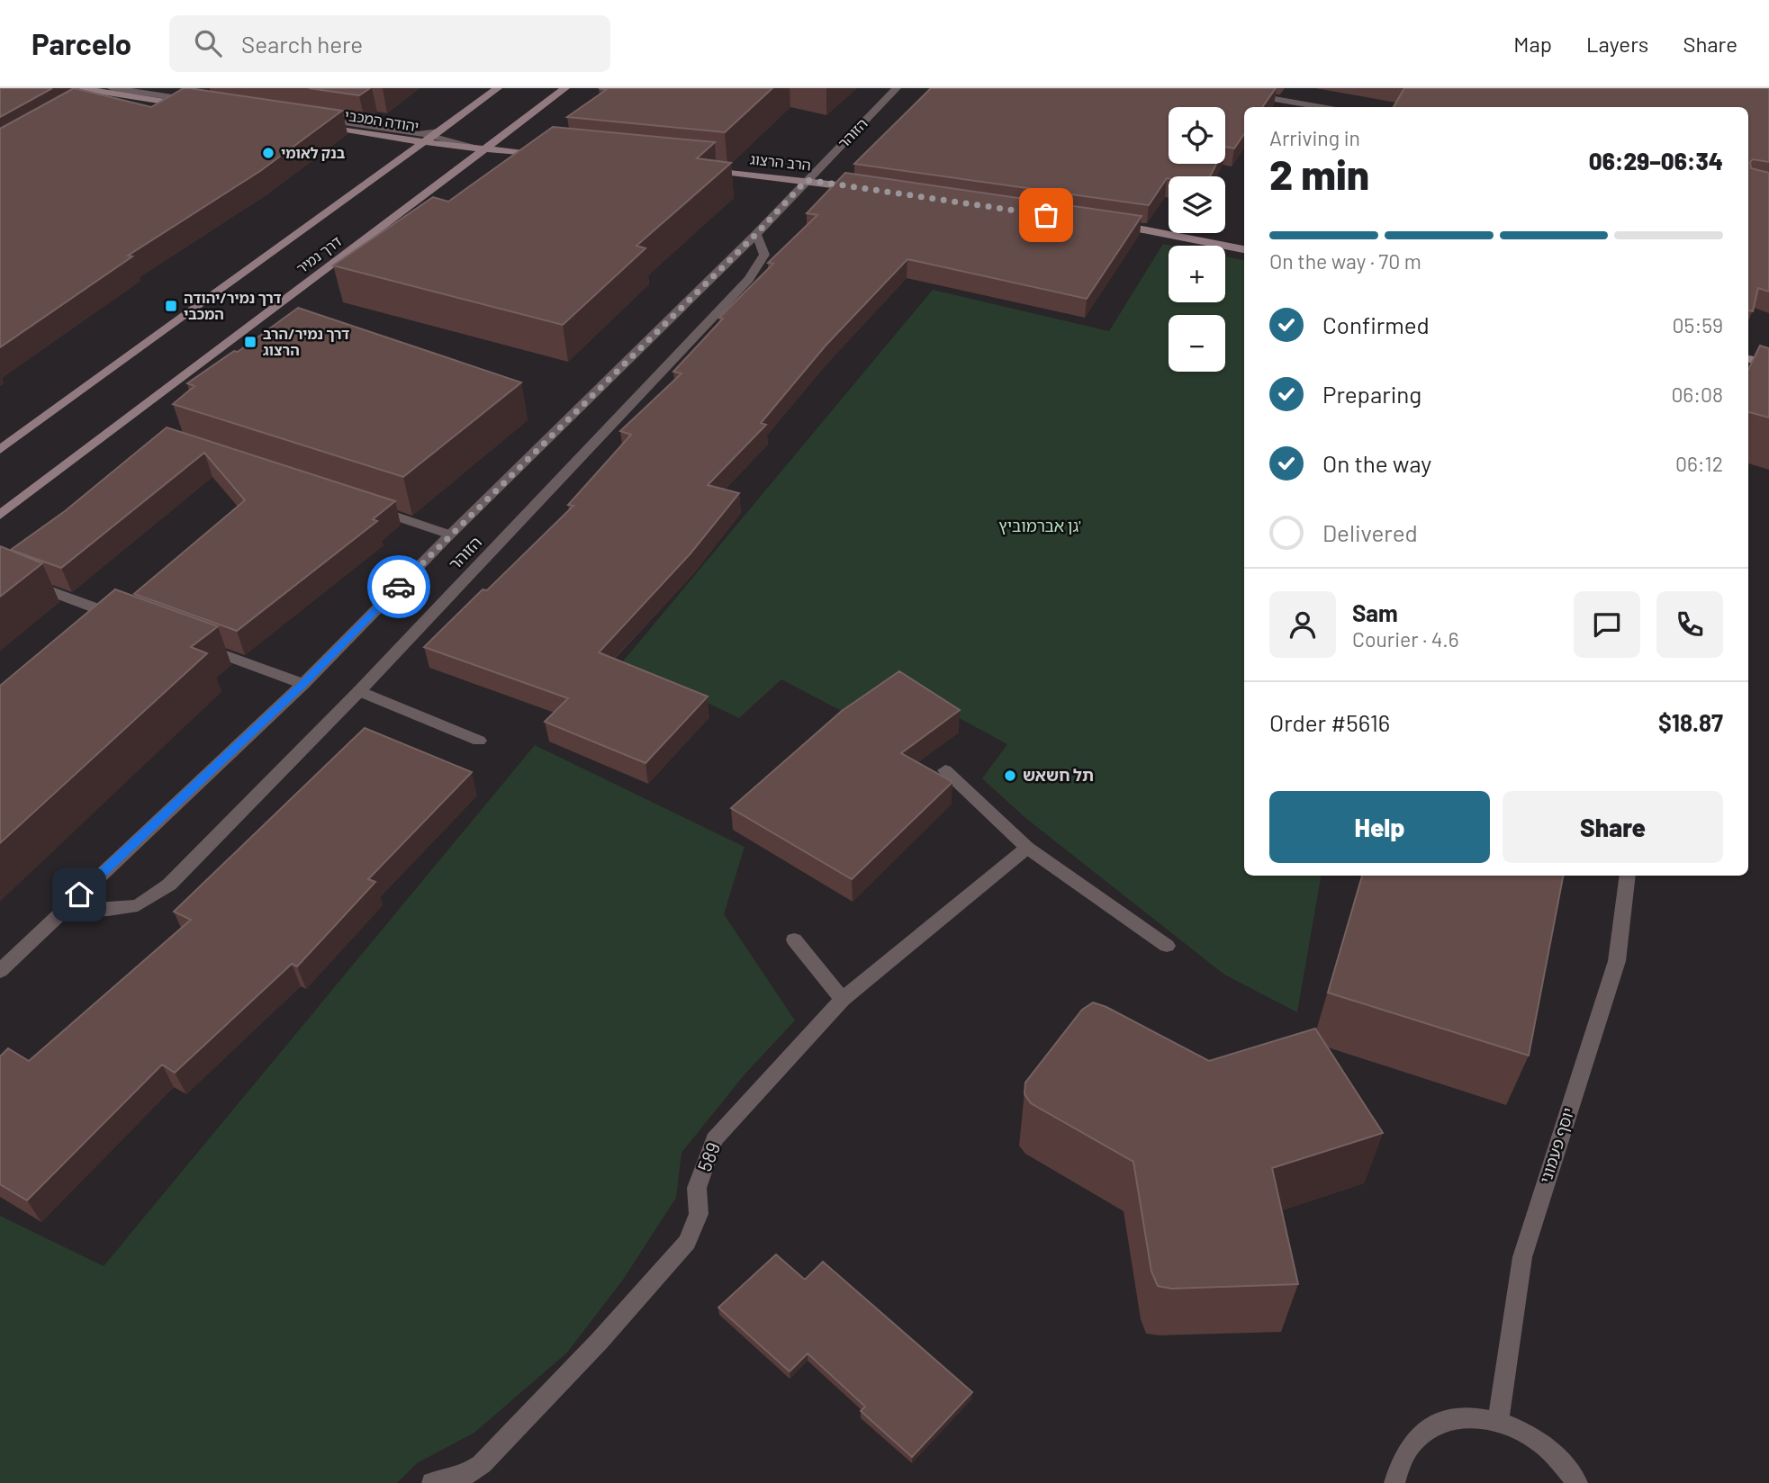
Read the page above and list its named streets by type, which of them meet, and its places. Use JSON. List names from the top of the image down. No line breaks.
{"streets":{"main road":["יהודה המכבי","הרב הרצוג","דרך נמיר"],"street":["הזוהר","יוסף פעמוני","589"]},"crossings":[["יהודה המכבי","דרך נמיר"],["הזוהר","הרב הרצוג"]],"parks":["גן אברמוביץ'"],"places":{"other":["בנק לאומי","תל חשאש"],"transit":["דרך נמיר/יהודה המכבי","דרך נמיר/הרב הרצוג"]},"page":{"header":"Parcelo","search":"Search here","nav":["Map","Layers","Share"],"map_buttons":["+","−"],"heading":["2 min","Arriving in","06:29–06:34"],"panel":["Sam","Courier · 4.6","Order #5616","$18.87"],"bar":"On the way · 70 m","list":[["Confirmed","05:59"],["Preparing","06:08"],["On the way","06:12"],"Delivered"],"buttons":["Help","Share"]}}
